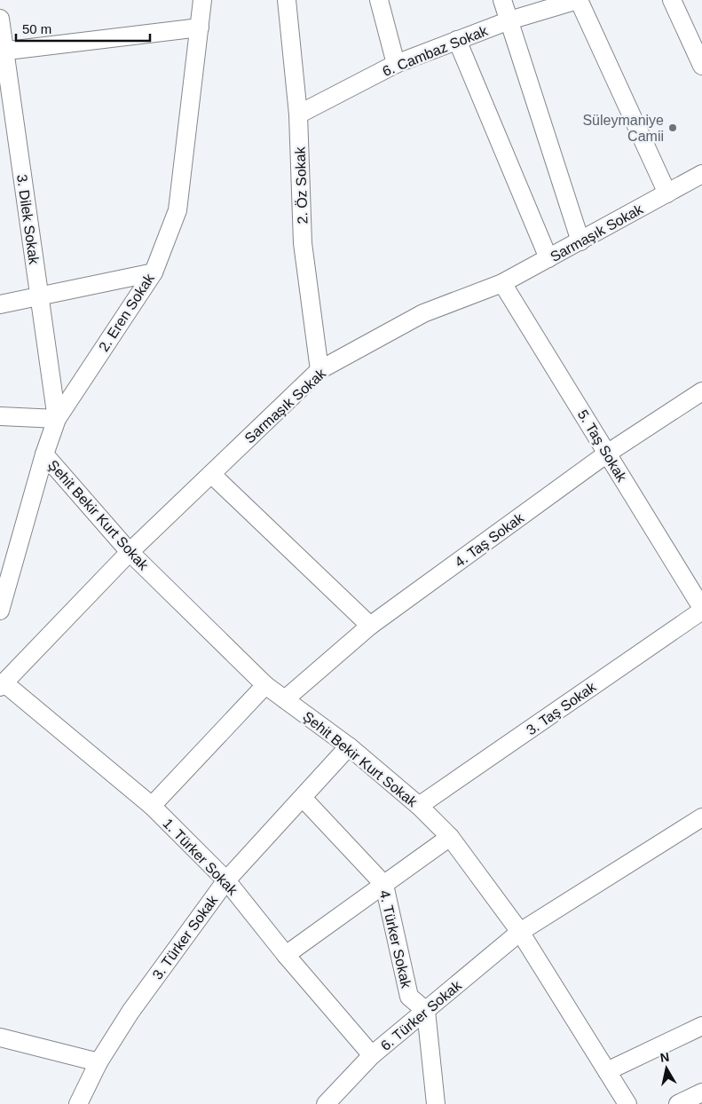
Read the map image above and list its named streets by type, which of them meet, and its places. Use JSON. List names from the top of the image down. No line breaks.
{"streets":{"street":["6. Cambaz Sokak","2. Öz Sokak","3. Dilek Sokak","Sarmaşık Sokak","2. Eren Sokak","5. Taş Sokak","Şehit Bekir Kurt Sokak","4. Taş Sokak","3. Taş Sokak","1. Türker Sokak","3. Türker Sokak","4. Türker Sokak","6. Türker Sokak"]},"crossings":[["6. Cambaz Sokak","2. Öz Sokak"],["2. Öz Sokak","Sarmaşık Sokak"],["3. Dilek Sokak","2. Eren Sokak"],["Sarmaşık Sokak","5. Taş Sokak"],["Sarmaşık Sokak","Şehit Bekir Kurt Sokak"],["Sarmaşık Sokak","1. Türker Sokak"],["2. Eren Sokak","Şehit Bekir Kurt Sokak"],["5. Taş Sokak","4. Taş Sokak"],["5. Taş Sokak","3. Taş Sokak"],["Şehit Bekir Kurt Sokak","4. Taş Sokak"],["Şehit Bekir Kurt Sokak","3. Taş Sokak"],["Şehit Bekir Kurt Sokak","3. Türker Sokak"],["Şehit Bekir Kurt Sokak","6. Türker Sokak"],["1. Türker Sokak","3. Türker Sokak"],["1. Türker Sokak","6. Türker Sokak"],["3. Türker Sokak","4. Türker Sokak"],["4. Türker Sokak","6. Türker Sokak"]],"places":["Süleymaniye Camii"],"scale_bar":"50 m","north":"top"}
